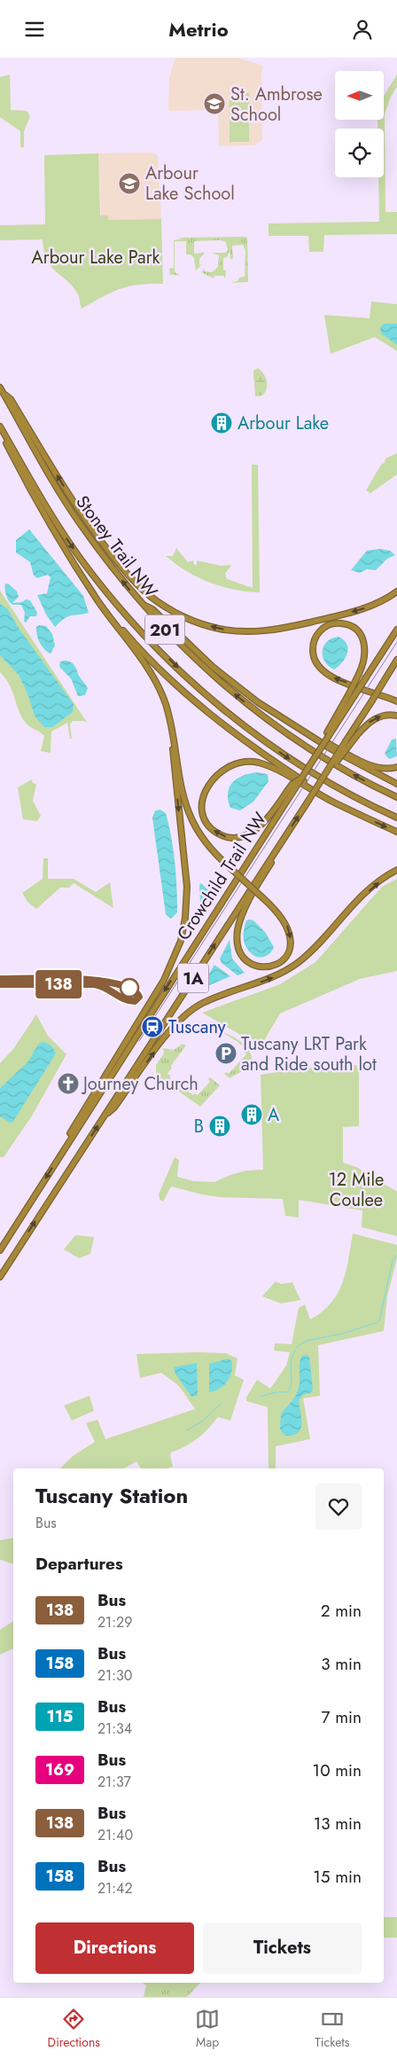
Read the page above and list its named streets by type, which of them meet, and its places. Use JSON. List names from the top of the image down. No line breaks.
{"streets":{"highway":["Stoney Trail NW","201","Crowchild Trail NW","1A"]},"parks":["Arbour Lake Park","12 Mile Coulee"],"places":{"school or university":["St. Ambrose School","Arbour Lake School"],"building":["Arbour Lake","A","B"],"station":["Tuscany"],"parking":["Tuscany LRT Park and Ride south lot"],"church":["Journey Church"]},"lines":["bus line 138"],"north":"left","page":{"header":"Metrio","on_map":"138","heading":[["Tuscany Station","Bus"],"Departures"],"list":[{"mark":"138","name":"Bus","note":"21:29","value":"2 min"},{"mark":"158","name":"Bus","note":"21:30","value":"3 min"},{"mark":"115","name":"Bus","note":"21:34","value":"7 min"},{"mark":"169","name":"Bus","note":"21:37","value":"10 min"},{"mark":"138","name":"Bus","note":"21:40","value":"13 min"},{"mark":"158","name":"Bus","note":"21:42","value":"15 min"}],"buttons":["Directions","Tickets"],"tabs":["Directions","Map","Tickets"]}}
